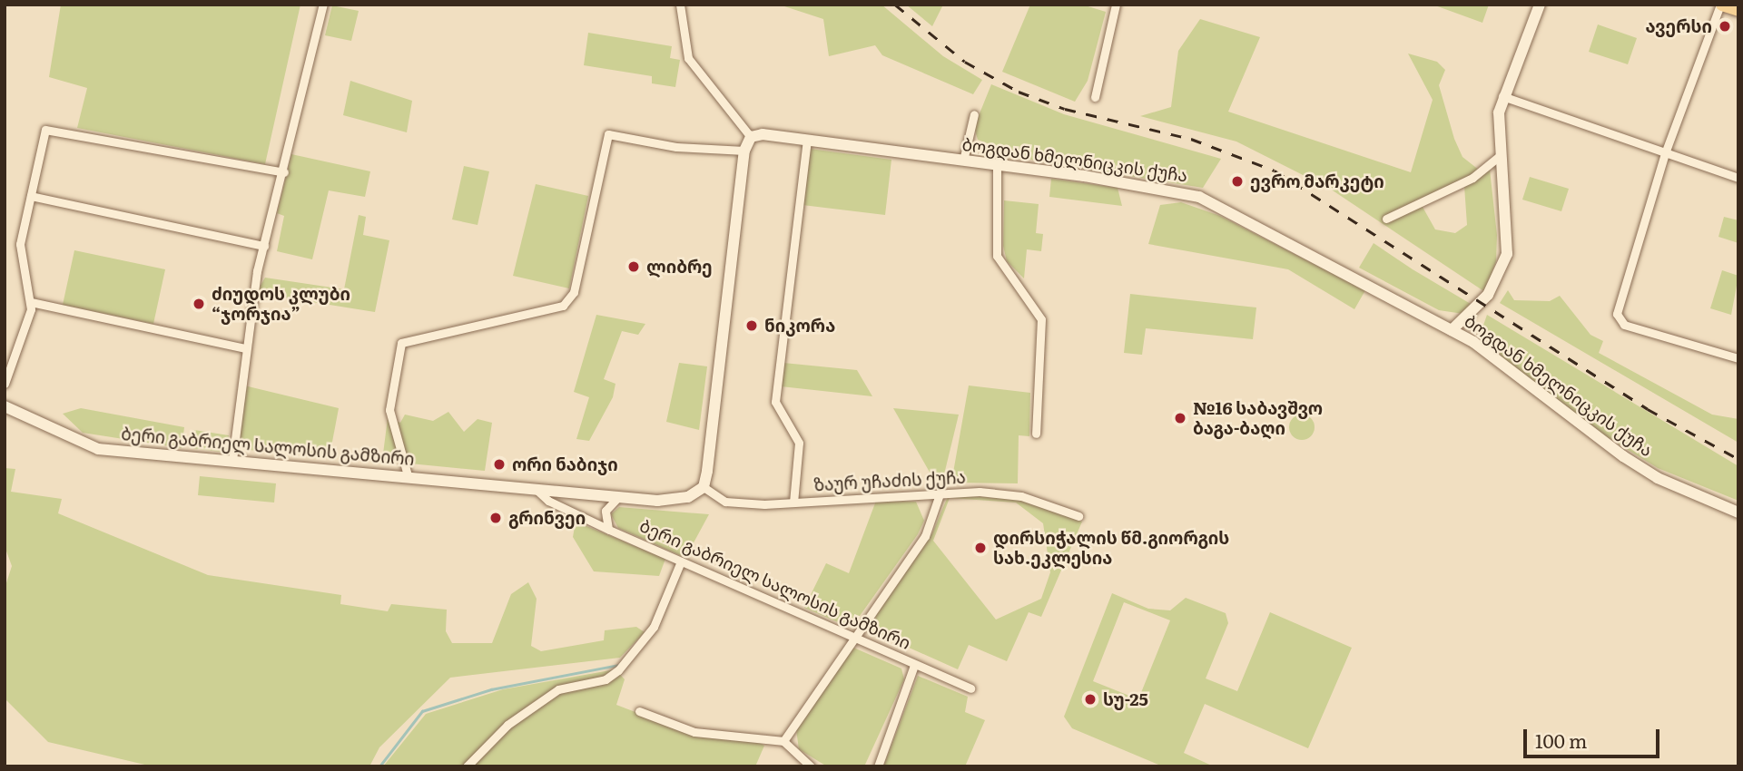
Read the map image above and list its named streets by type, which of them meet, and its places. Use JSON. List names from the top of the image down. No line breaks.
{"streets":{"main road":["ბოგდან ხმელნიცკის ქუჩა","ბერი გაბრიელ სალოსის გამზირი"],"street":["ზაურ უჩაძის ქუჩა"]},"crossings":[["ბერი გაბრიელ სალოსის გამზირი","ზაურ უჩაძის ქუჩა"]],"places":["ავერსი","ევრო მარკეტი","ლიბრე","ძიუდოს კლუბი “ჯორჯია”","ნიკორა","№16 საბავშვო ბაგა-ბაღი","ორი ნაბიჯი","გრინვეი","დირსიჭალის წმ.გიორგის სახ.ეკლესია","სუ-25"],"scale_bar":"100 m"}
